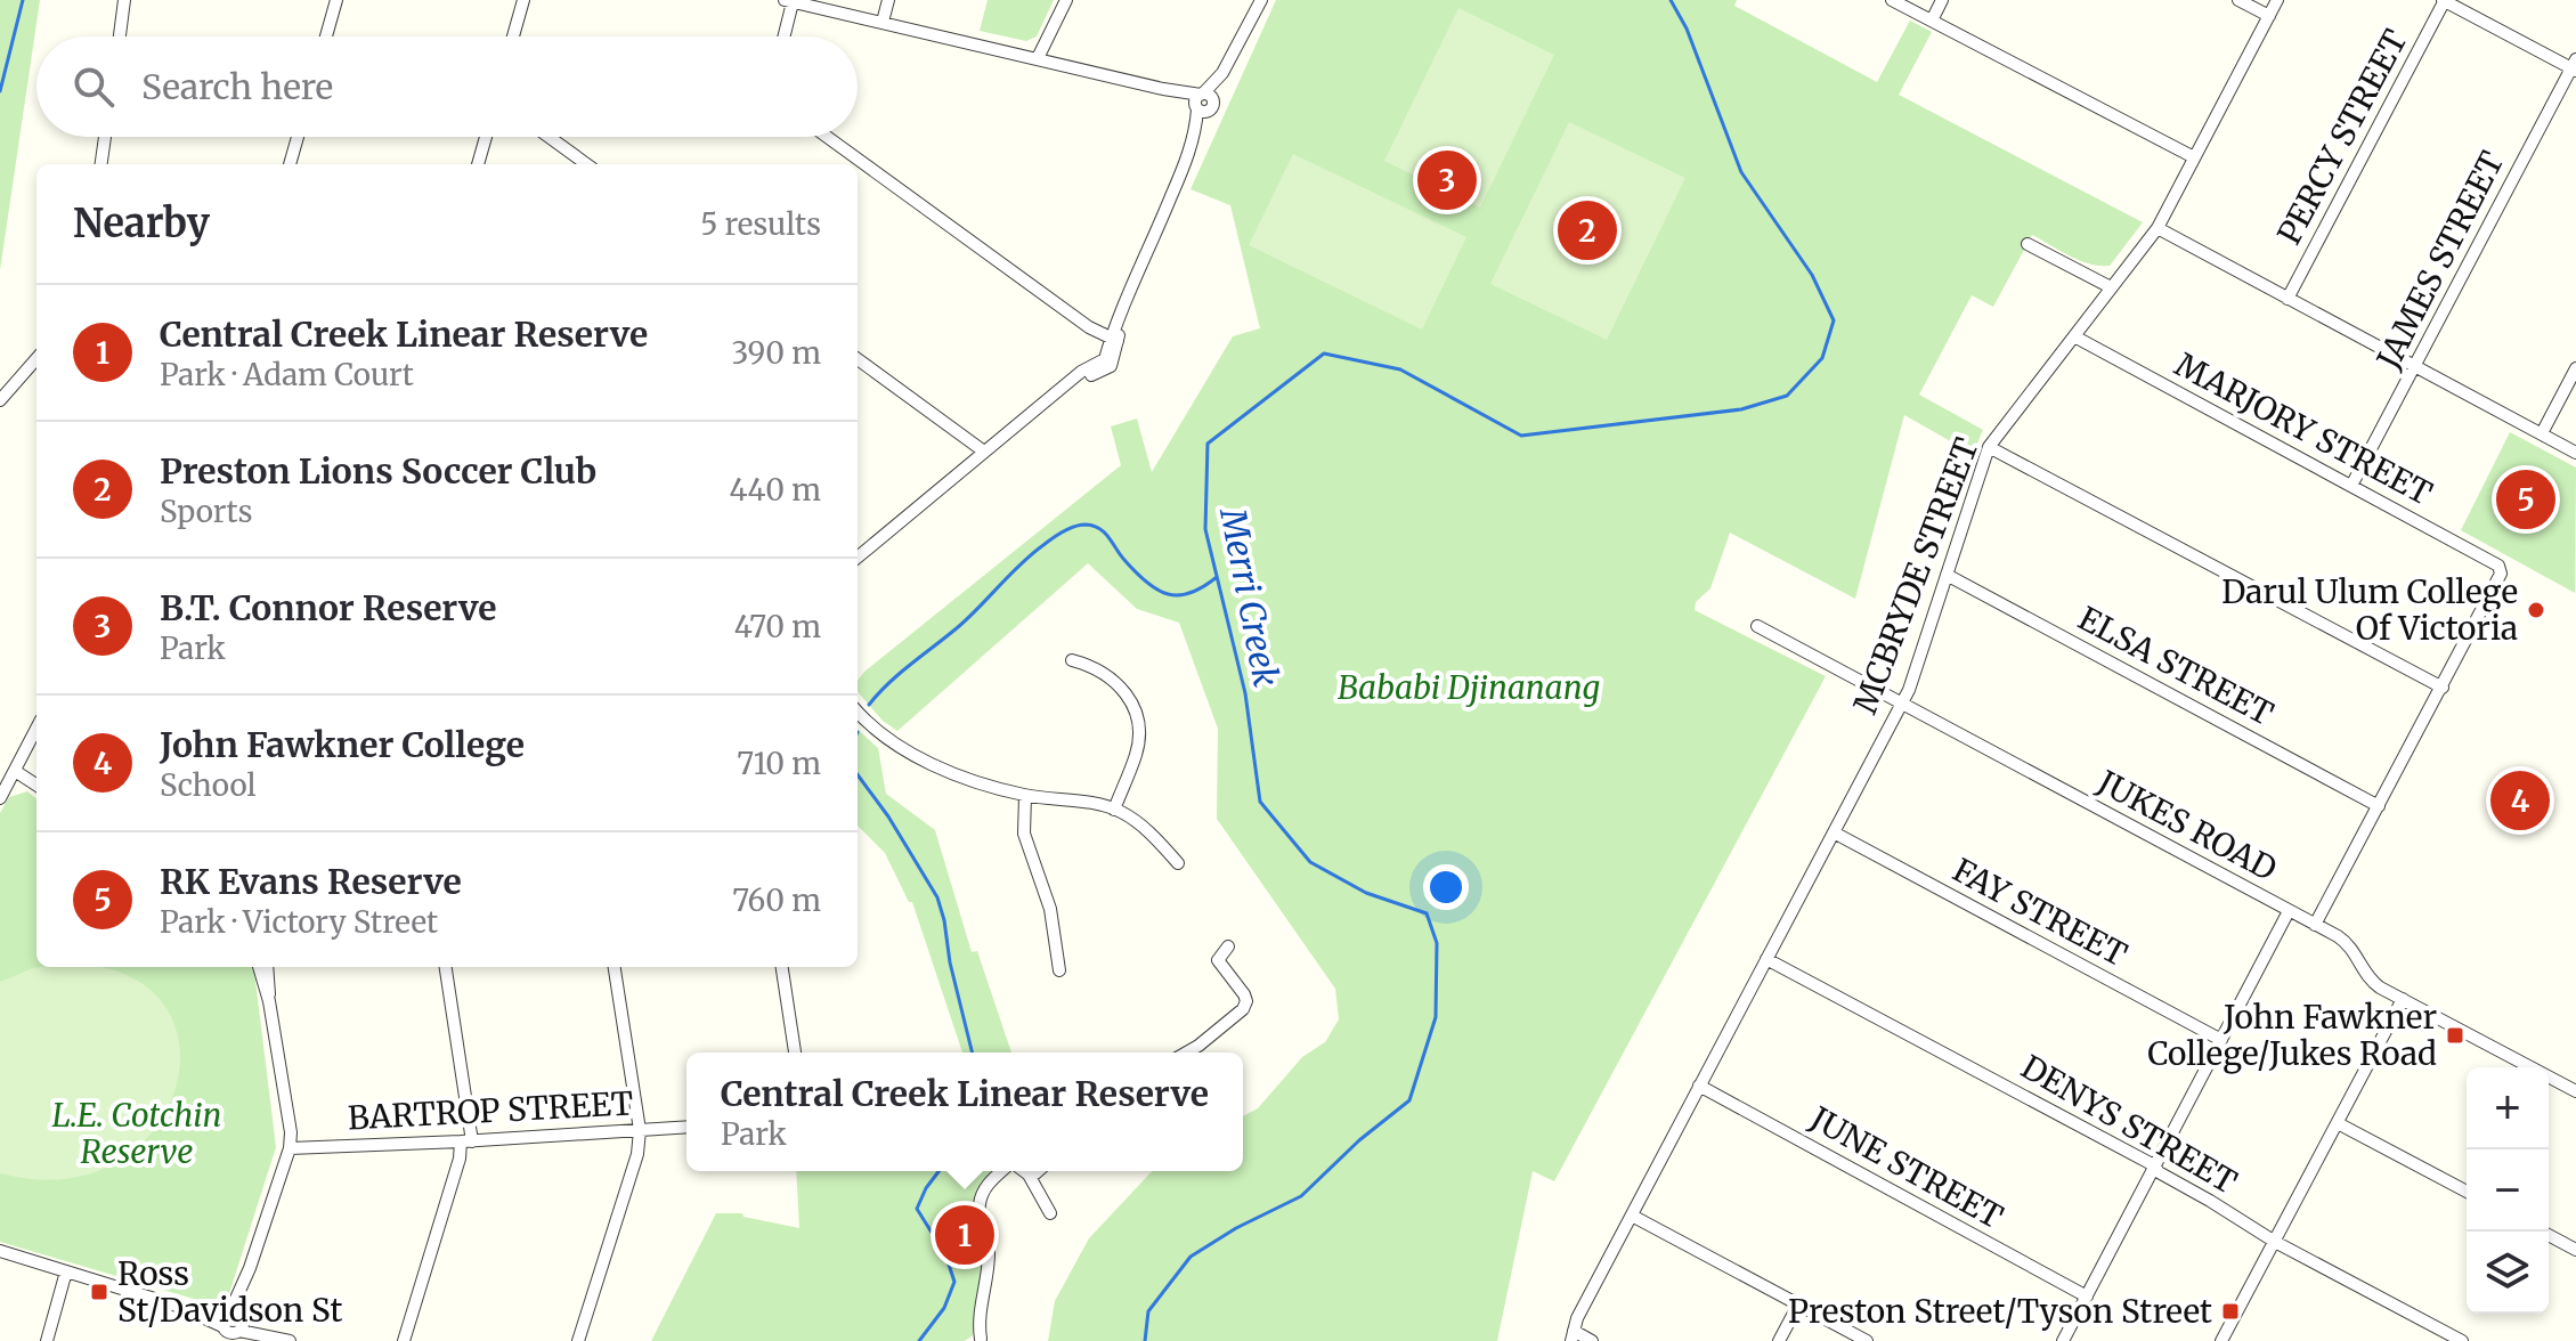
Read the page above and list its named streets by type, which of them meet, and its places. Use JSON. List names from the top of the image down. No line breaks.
{"streets":{"street":["PERCY STREET","JAMES STREET","MARJORY STREET","MCBRYDE STREET","ELSA STREET","JUKES ROAD","FAY STREET","BARTROP STREET","DENYS STREET","JUNE STREET"]},"crossings":[["JAMES STREET","MARJORY STREET"],["MARJORY STREET","MCBRYDE STREET"],["MCBRYDE STREET","ELSA STREET"],["MCBRYDE STREET","JUKES ROAD"],["MCBRYDE STREET","FAY STREET"],["MCBRYDE STREET","DENYS STREET"],["MCBRYDE STREET","JUNE STREET"]],"water":["Merri Creek"],"parks":["Bababi Djinanang","L.E. Cotchin Reserve"],"places":{"other":["Darul Ulum College Of Victoria"],"transit":["John Fawkner College/Jukes Road","Ross St/Davidson St","Preston Street/Tyson Street"]},"page":{"search":"Search here","pins":["3","2","5","4","1"],"heading":["Nearby","5 results"],"list":[{"mark":"1","name":"Central Creek Linear Reserve","note":"Park · Adam Court","value":"390 m"},{"mark":"2","name":"Preston Lions Soccer Club","note":"Sports","value":"440 m"},{"mark":"3","name":"B.T. Connor Reserve","note":"Park","value":"470 m"},{"mark":"4","name":"John Fawkner College","note":"School","value":"710 m"},{"mark":"5","name":"RK Evans Reserve","note":"Park · Victory Street","value":"760 m"}],"popup":["Central Creek Linear Reserve","Park"],"map_buttons":["+","−"]}}
